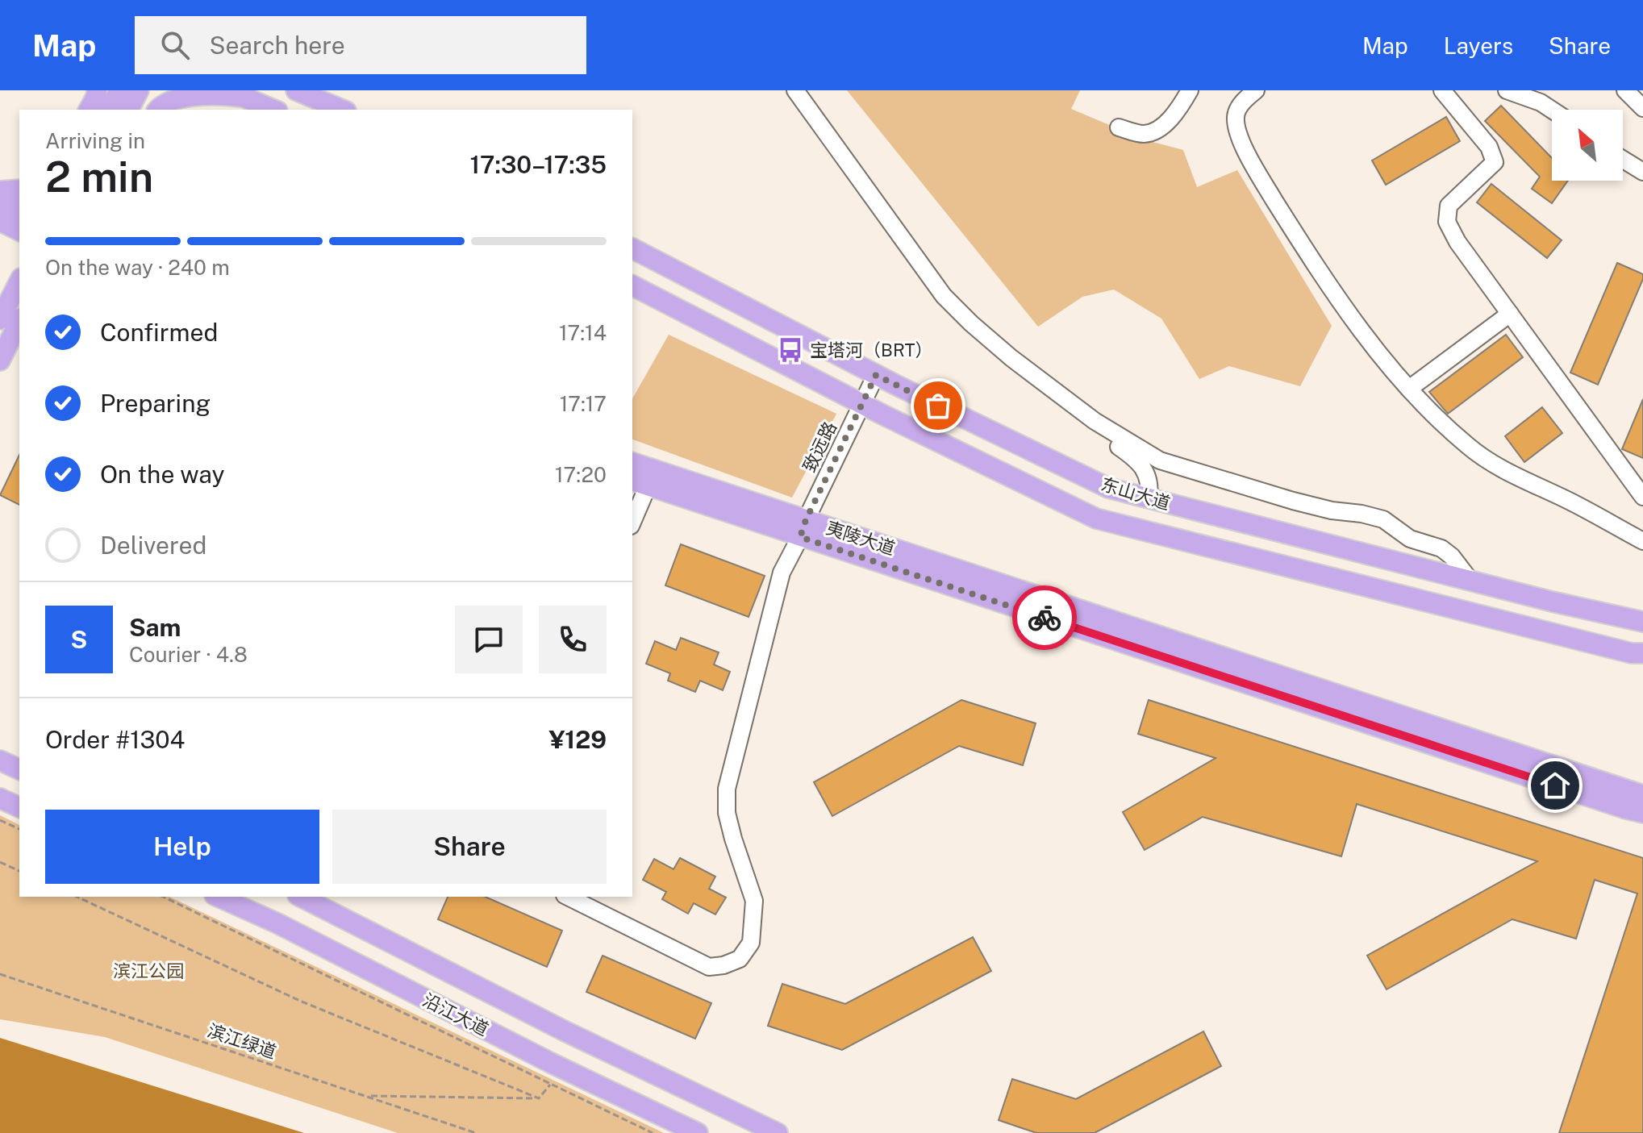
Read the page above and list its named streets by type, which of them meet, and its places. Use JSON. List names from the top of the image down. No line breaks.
{"streets":{"main road":["东山大道","夷陵大道","沿江大道"],"street":["致远路"],"path":["滨江绿道"]},"crossings":[["致远路","东山大道"],["致远路","夷陵大道"]],"parks":["滨江公园"],"places":{"bus stop":["宝塔河（BRT）"]},"north":"top left","page":{"header":"Map","search":"Search here","nav":["Map","Layers","Share"],"heading":["2 min","Arriving in","17:30–17:35"],"panel":["Sam","Courier · 4.8","Order #1304","¥129"],"bar":"On the way · 240 m","list":[["Confirmed","17:14"],["Preparing","17:17"],["On the way","17:20"],"Delivered"],"round":"S","buttons":["Help","Share"]}}
